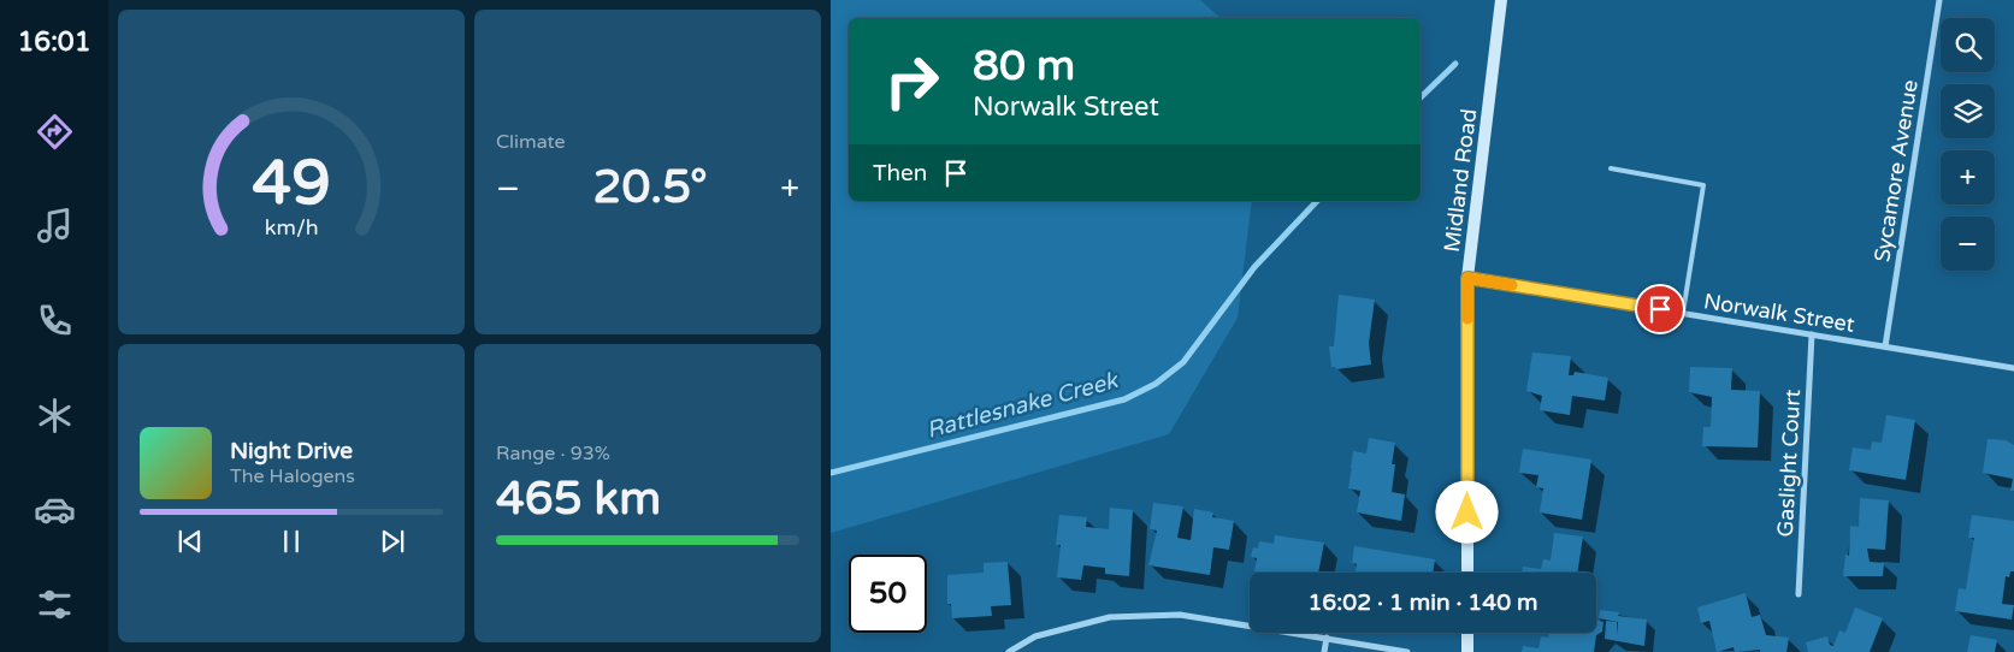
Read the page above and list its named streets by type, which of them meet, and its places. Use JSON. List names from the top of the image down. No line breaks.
{"streets":{"main road":["Midland Road"],"street":["Sycamore Avenue","Norwalk Street","Gaslight Court"]},"crossings":[["Sycamore Avenue","Norwalk Street"],["Midland Road","Norwalk Street"],["Norwalk Street","Gaslight Court"]],"water":["Rattlesnake Creek"],"page":{"tabs":"16:01","tile":["Climate",["Range · 93%","465 km"]],"map_buttons":["+","−"],"turn":["80 m","Norwalk Street"],"then":"Then","heat":["−","20.5°","+"],"song":["Night Drive","The Halogens"],"limit":"50","trip":"16:02 · 1 min · 140 m","gauge":["49","km/h"]}}
